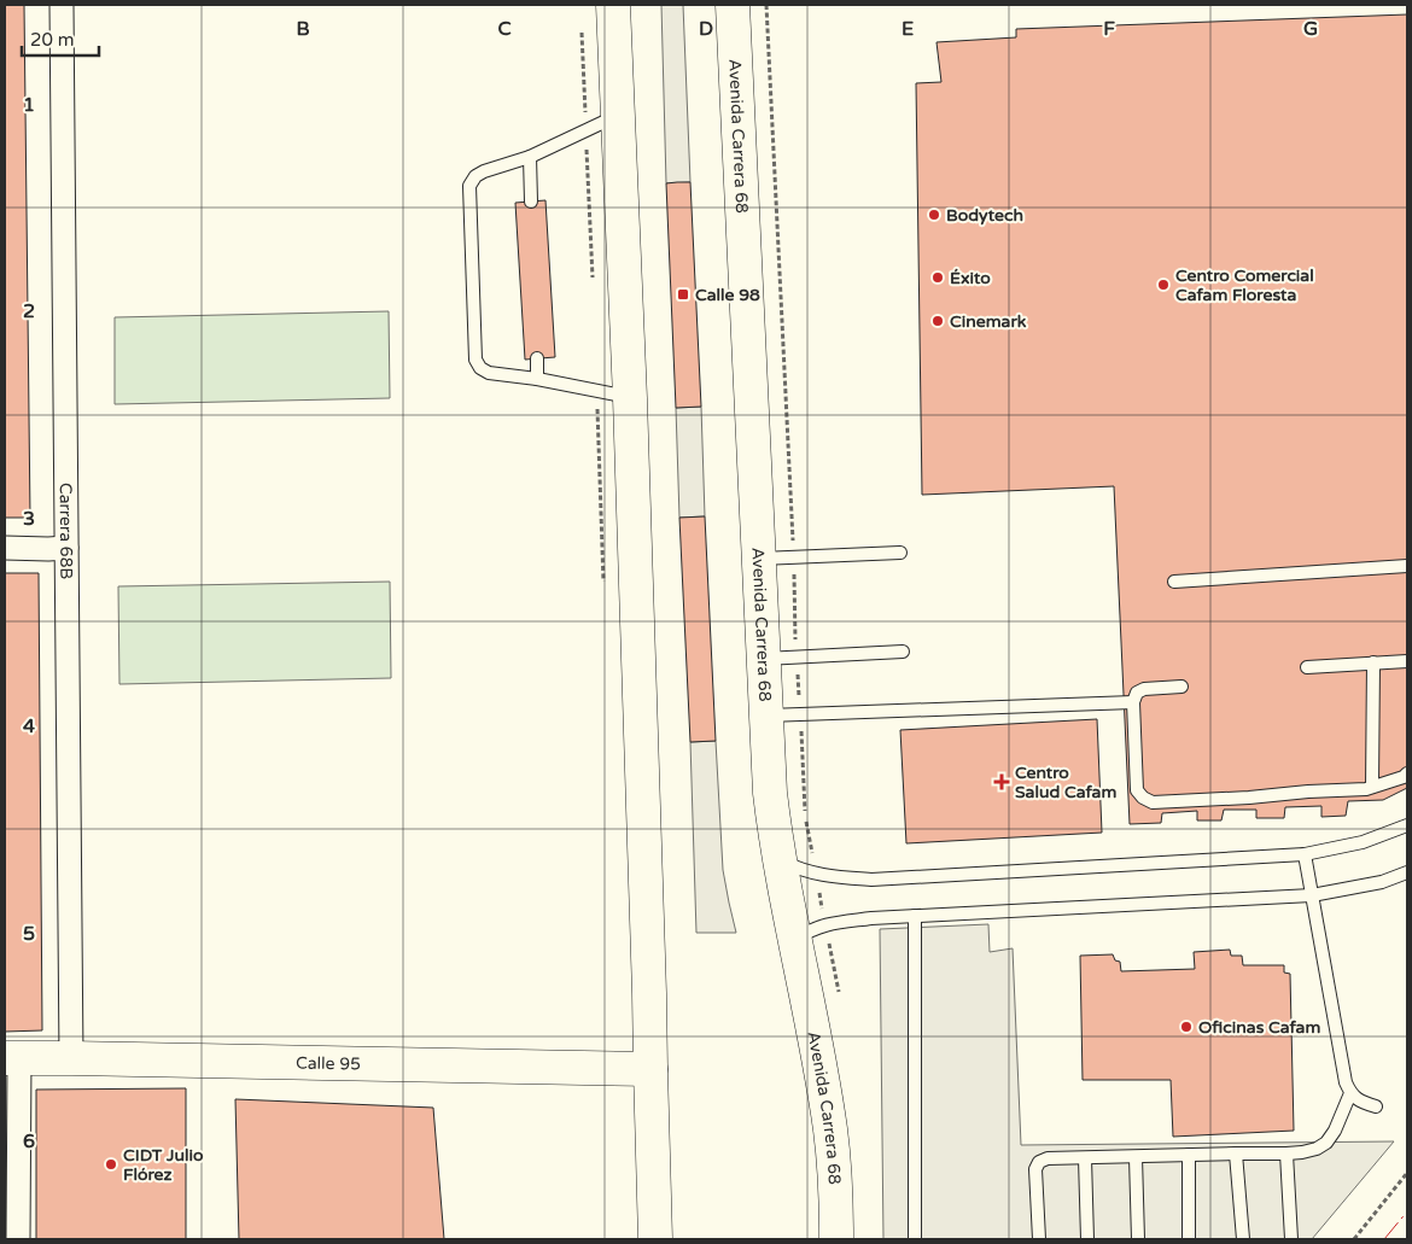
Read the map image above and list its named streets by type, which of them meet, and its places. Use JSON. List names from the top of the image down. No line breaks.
{"streets":{"main road":["Avenida Carrera 68","Calle 95"],"street":["Carrera 68B"]},"crossings":[["Carrera 68B","Calle 95"]],"places":{"other":["Bodytech","Éxito","Centro Comercial Cafam Floresta","Cinemark","Oficinas Cafam","CIDT Julio Flórez"],"transit":["Calle 98"],"health":["Centro Salud Cafam"]},"scale_bar":"20 m","grid":{"columns":["B","C","D","E","F","G"],"rows":["1","2","3","4","5","6"]}}
